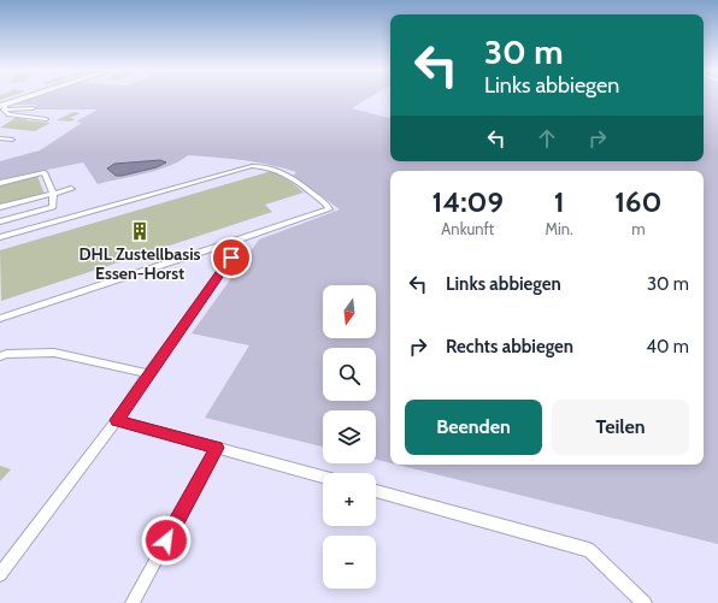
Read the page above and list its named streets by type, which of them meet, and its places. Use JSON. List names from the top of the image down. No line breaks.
{"places":{"building":["DHL Zustellbasis Essen-Horst"]},"north":"bottom","page":{"turn":["30 m","Links abbiegen"],"eta":["14:09","Ankunft","1","Min.","160","m"],"list":[{"name":"Links abbiegen","value":"30 m"},{"name":"Rechts abbiegen","value":"40 m"}],"map_buttons":["+","−"],"buttons":["Beenden","Teilen"]}}
